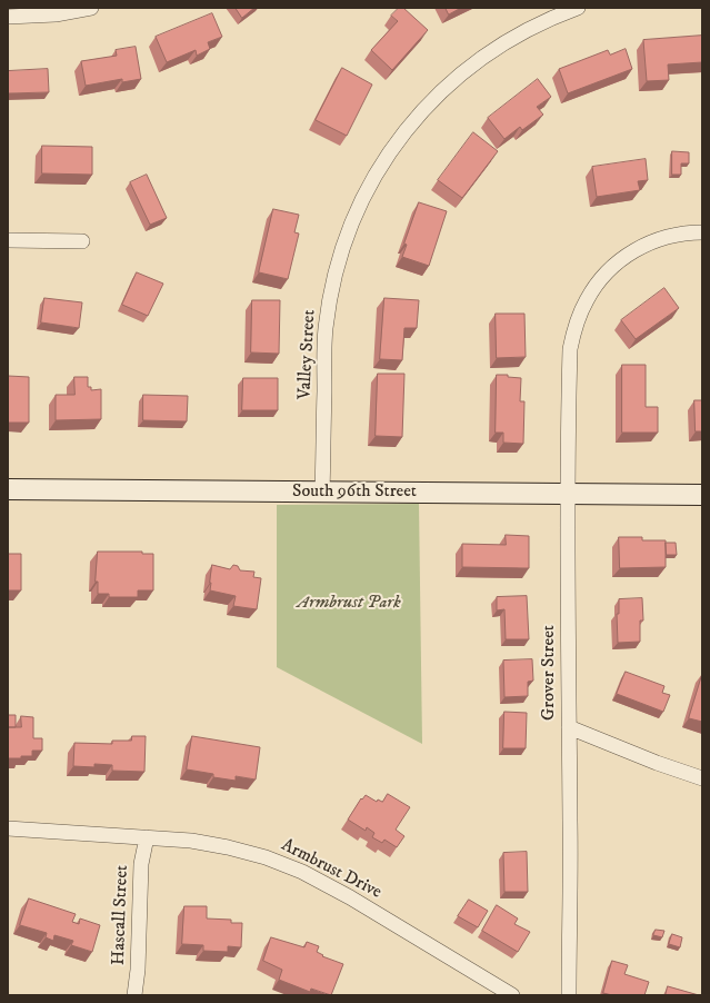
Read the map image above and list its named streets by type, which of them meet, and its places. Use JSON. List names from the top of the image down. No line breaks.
{"streets":{"street":["Valley Street","South 96th Street","Grover Street","Armbrust Drive","Hascall Street"]},"crossings":[["Valley Street","South 96th Street"],["South 96th Street","Grover Street"],["Armbrust Drive","Hascall Street"]],"parks":["Armbrust Park"]}
